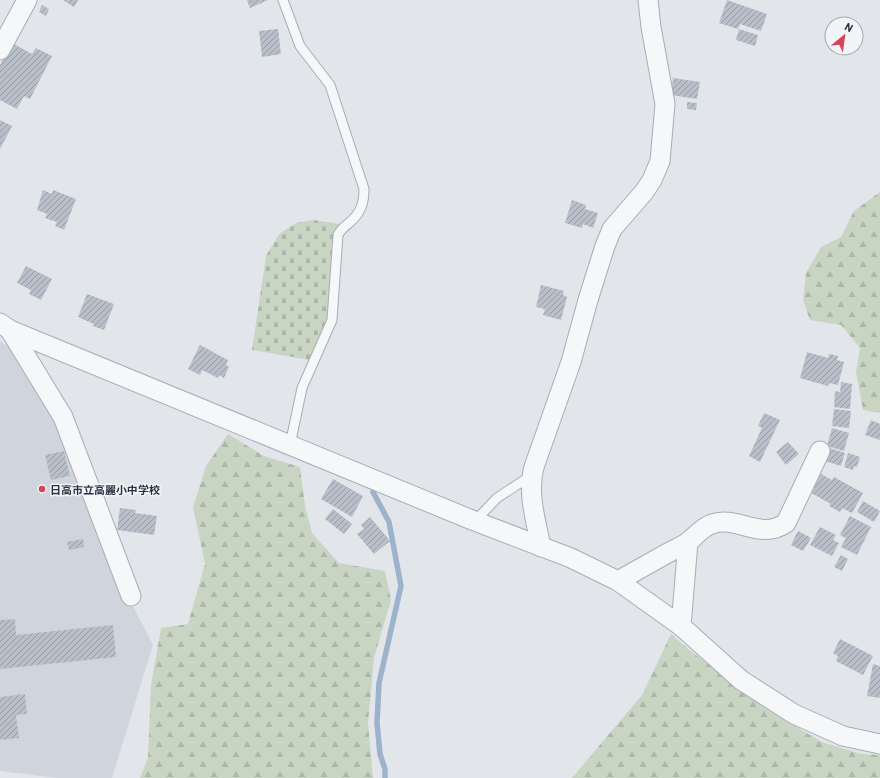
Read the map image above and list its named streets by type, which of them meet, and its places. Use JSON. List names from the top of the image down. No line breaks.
{"places":["日高市立高麗小中学校"],"north":"top right"}
